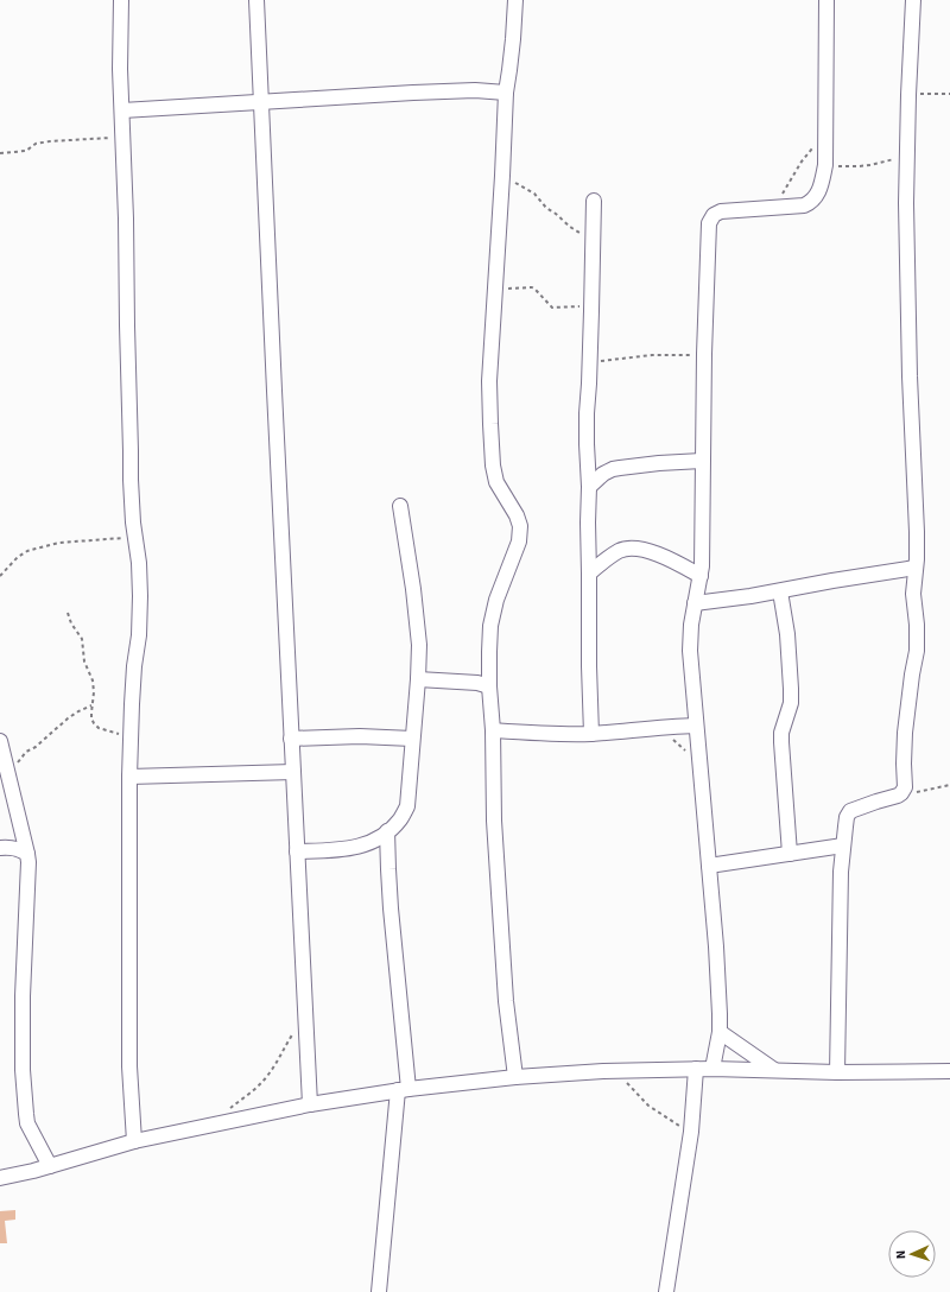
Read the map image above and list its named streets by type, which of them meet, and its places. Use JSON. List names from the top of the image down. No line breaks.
{"north":"left"}
